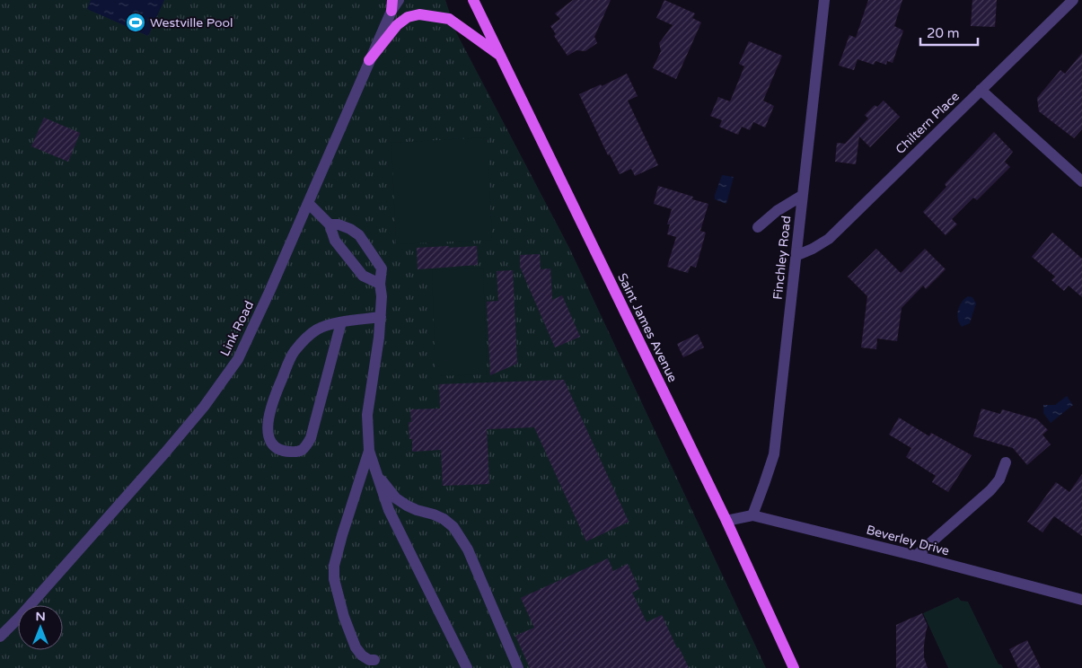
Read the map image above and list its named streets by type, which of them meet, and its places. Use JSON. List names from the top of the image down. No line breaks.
{"streets":{"main road":["Saint James Avenue"],"street":["Chiltern Place","Finchley Road","Link Road","Beverley Drive"]},"crossings":[["Chiltern Place","Finchley Road"],["Finchley Road","Beverley Drive"],["Saint James Avenue","Beverley Drive"]],"places":{"sports":["Westville Pool"]},"scale_bar":"20 m","north":"top"}
